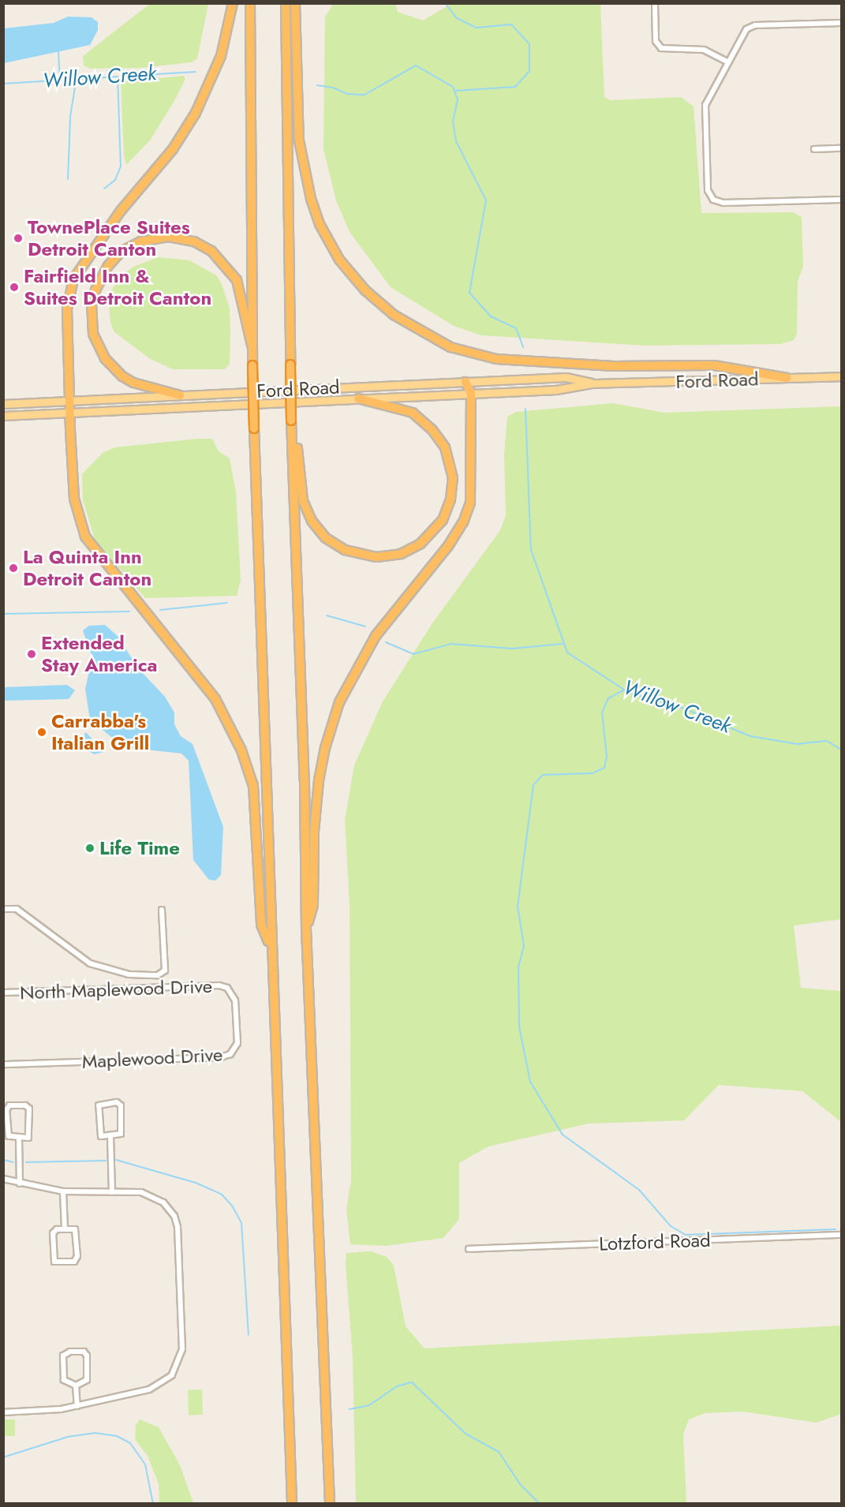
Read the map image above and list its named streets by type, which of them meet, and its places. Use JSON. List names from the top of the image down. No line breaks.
{"streets":{"main road":["Ford Road"],"street":["North Maplewood Drive","Maplewood Drive","Lotzford Road"]},"crossings":[["North Maplewood Drive","Maplewood Drive"]],"water":["Willow Creek"],"places":["TownePlace Suites Detroit Canton","Fairfield Inn & Suites Detroit Canton","La Quinta Inn Detroit Canton","Extended Stay America","Carrabba's Italian Grill","Life Time"]}
